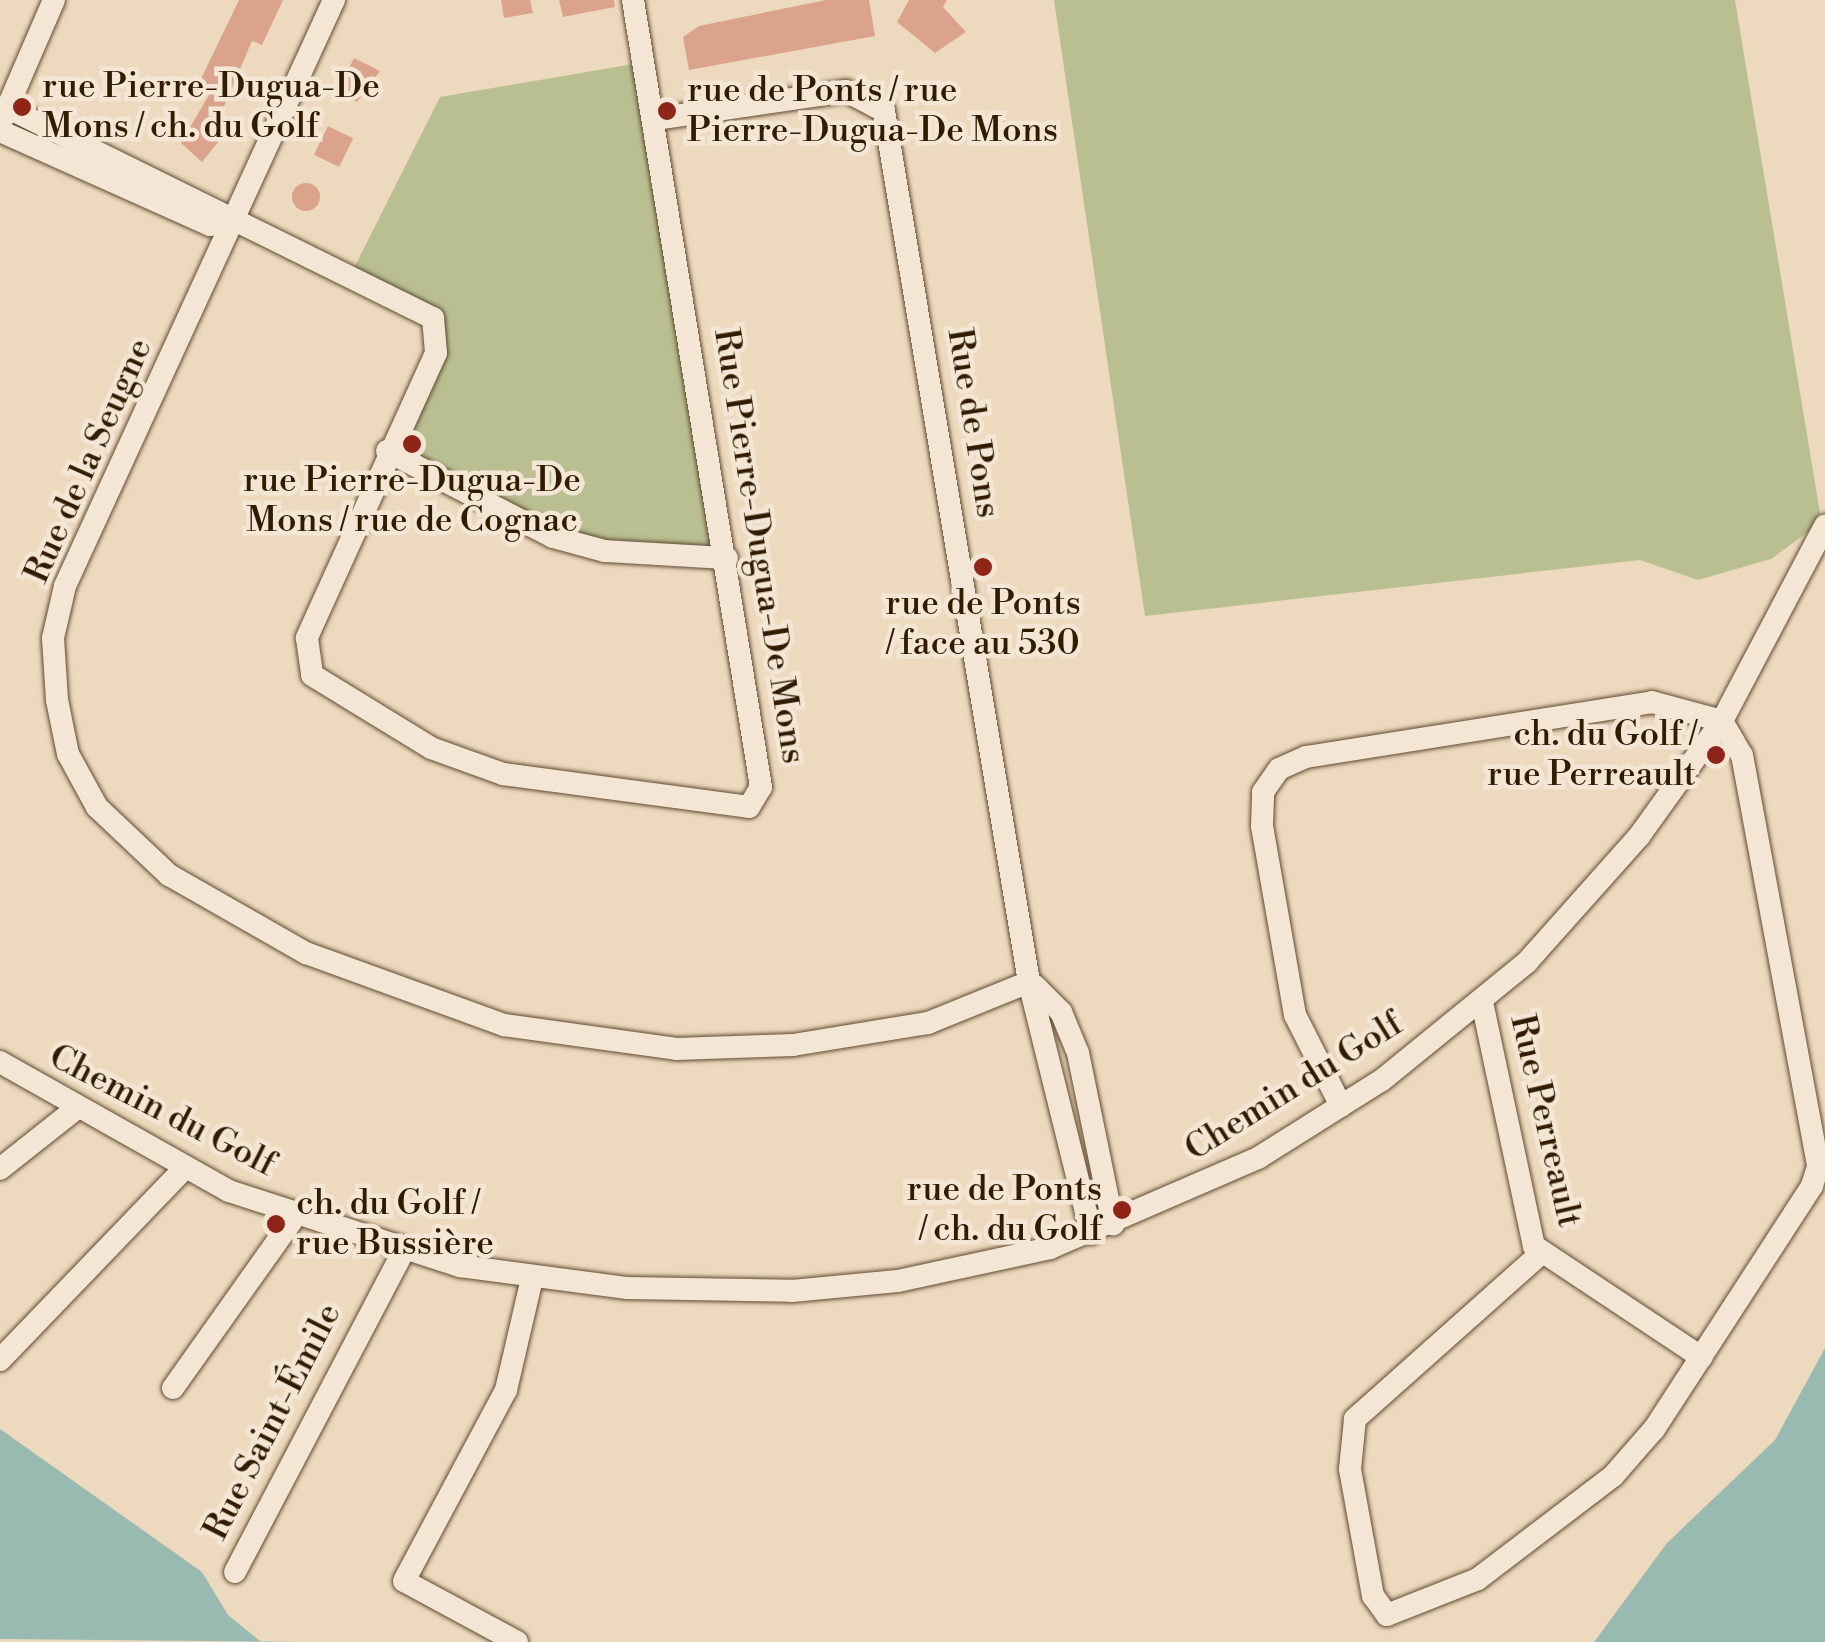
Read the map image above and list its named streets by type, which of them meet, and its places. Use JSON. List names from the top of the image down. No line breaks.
{"streets":{"street":["Rue de Pons","Rue de la Seugne","Rue Pierre-Dugua-De Mons","Chemin du Golf","Rue Perreault","Rue Saint-Émile"]},"crossings":[["Rue de Pons","Rue de la Seugne"],["Rue de Pons","Rue Pierre-Dugua-De Mons"],["Rue de la Seugne","Rue Pierre-Dugua-De Mons"],["Chemin du Golf","Rue Perreault"],["Chemin du Golf","Rue Saint-Émile"]],"places":["rue Pierre-Dugua-De Mons / ch. du Golf","rue de Ponts / rue Pierre-Dugua-De Mons","rue Pierre-Dugua-De Mons / rue de Cognac","rue de Ponts / face au 530","ch. du Golf / rue Perreault","rue de Ponts / ch. du Golf","ch. du Golf / rue Bussière"]}
